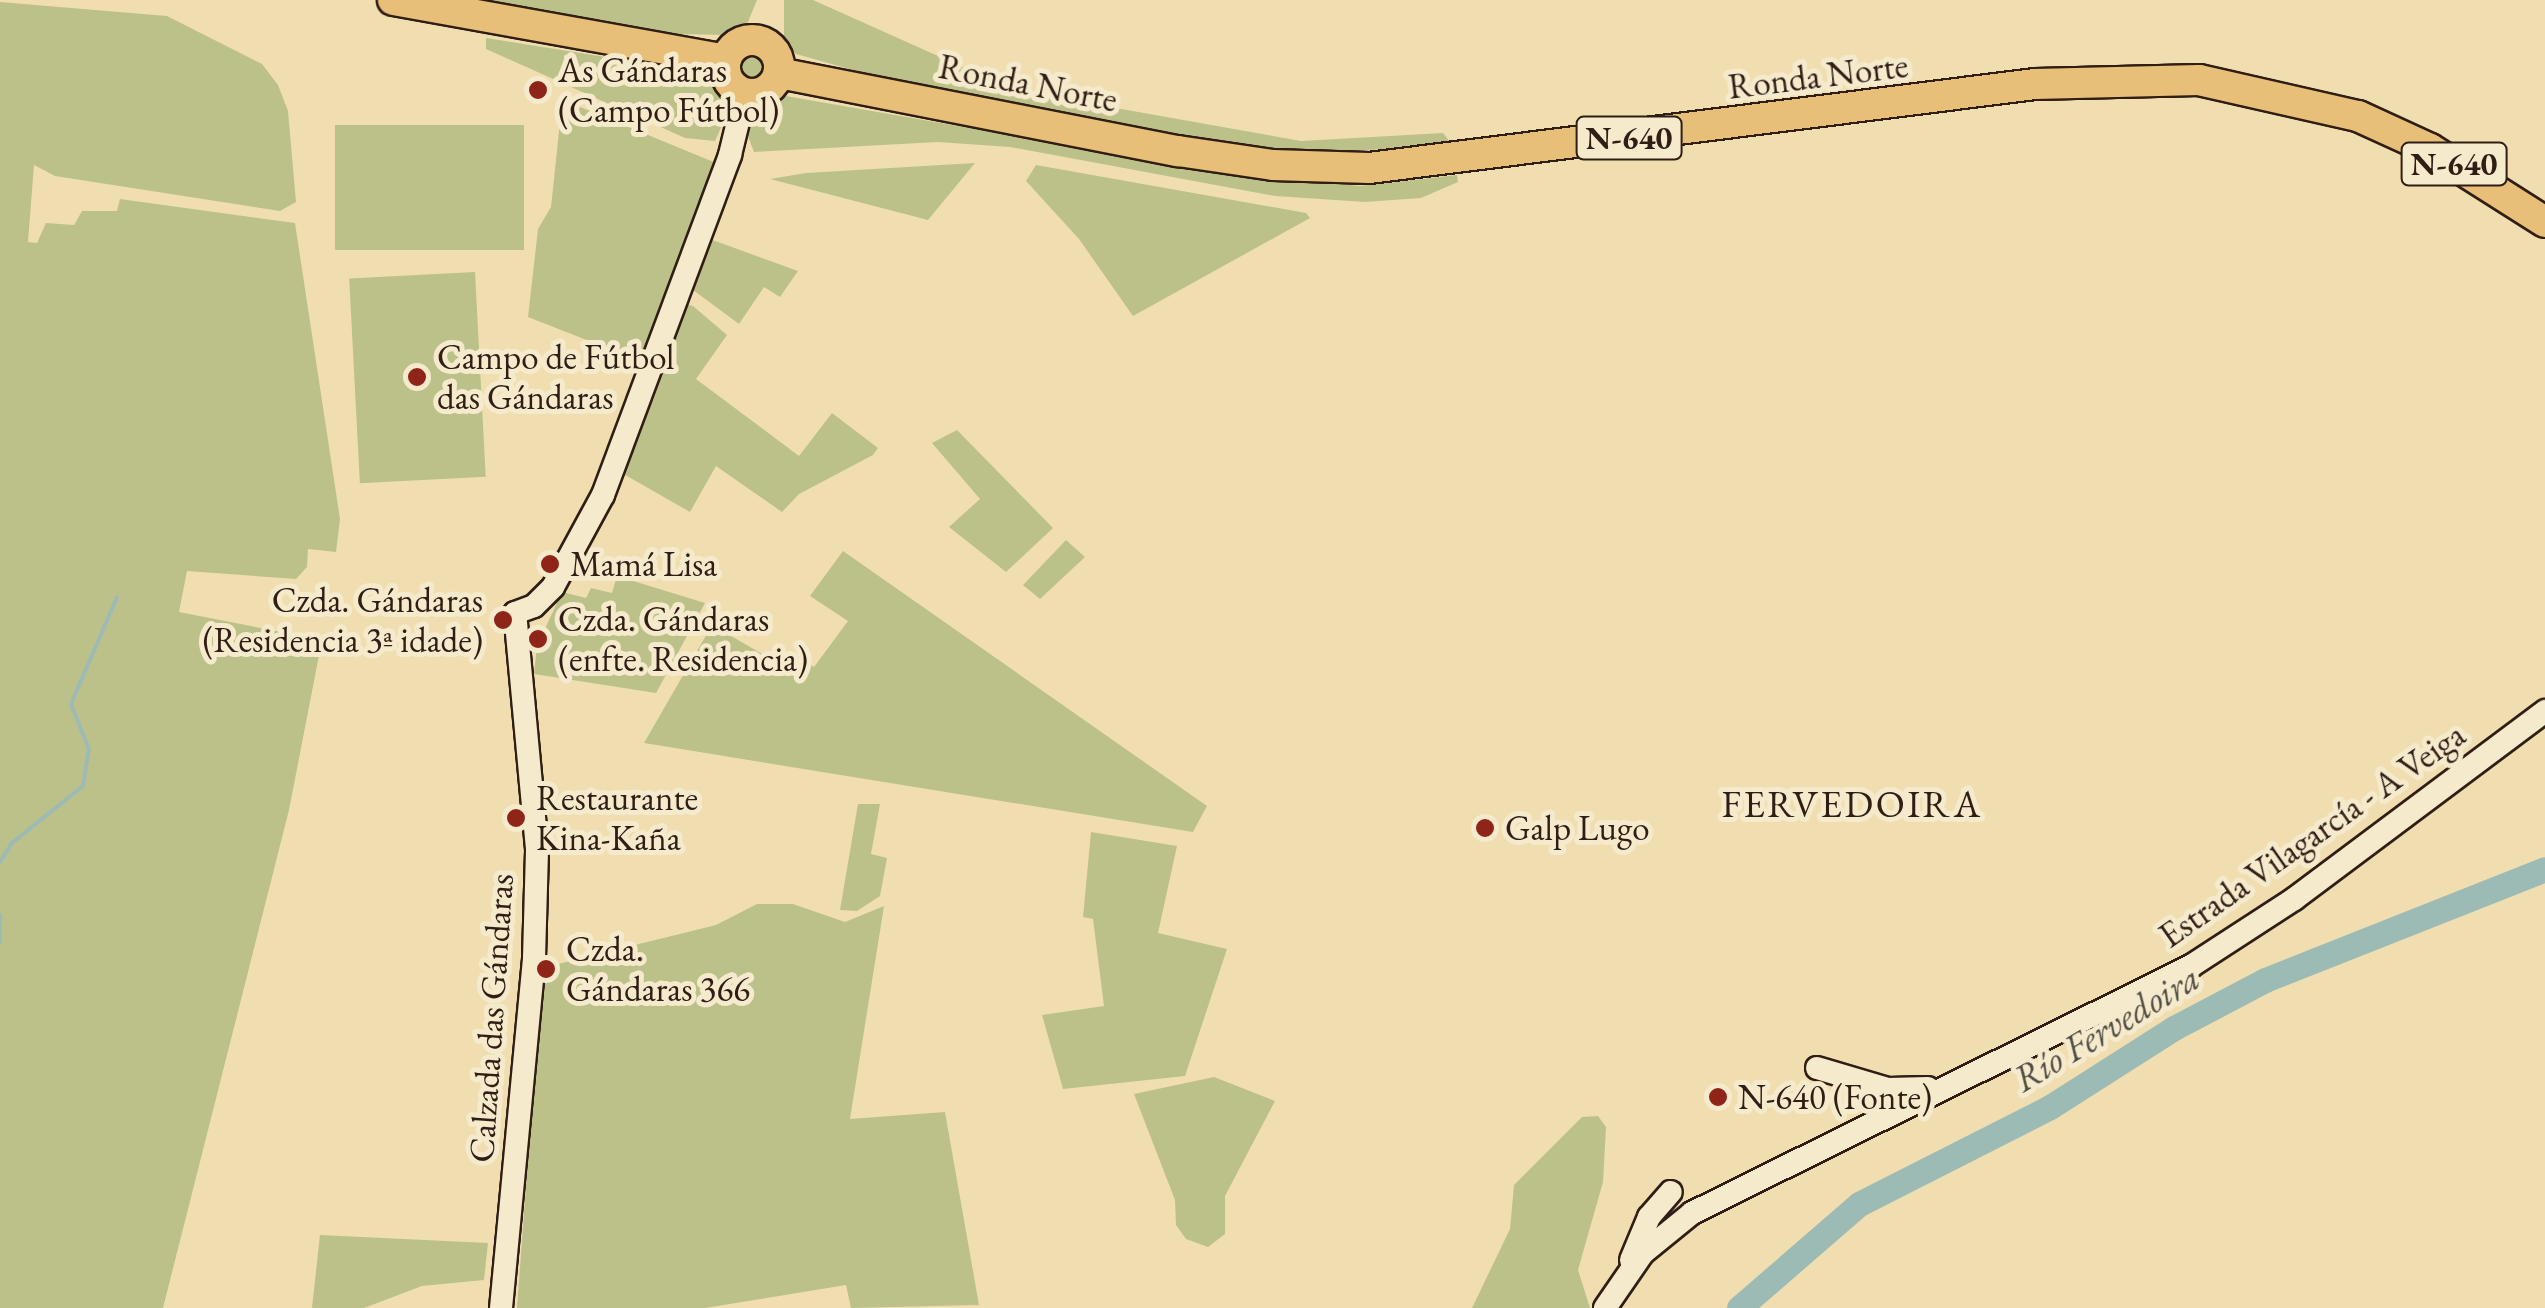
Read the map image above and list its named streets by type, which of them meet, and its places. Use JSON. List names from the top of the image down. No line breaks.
{"streets":{"highway":["Ronda Norte","N-640"],"main road":["Estrada Vilagarcía - A Veiga","Calzada das Gándaras"]},"crossings":[["Ronda Norte","Calzada das Gándaras"]],"districts":["FERVEDOIRA"],"water":["Río Fervedoira"],"places":["As Gándaras (Campo Fútbol)","Campo de Fútbol das Gándaras","Mamá Lisa","Czda. Gándaras (Residencia 3ª idade)","Czda. Gándaras (enfte. Residencia)","Restaurante Kina-Kaña","Galp Lugo","Czda. Gándaras 366","N-640 (Fonte)"]}
